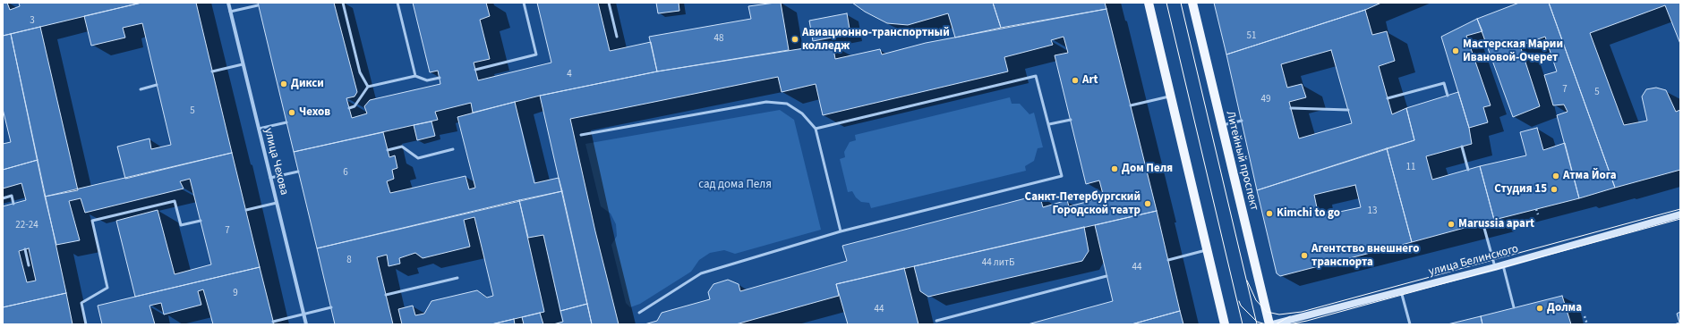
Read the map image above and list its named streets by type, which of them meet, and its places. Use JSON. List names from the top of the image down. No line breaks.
{"streets":{"main road":["Литейный проспект","улица Белинского"],"street":["улица Чехова"]},"crossings":[["Литейный проспект","улица Белинского"]],"parks":["сад дома Пеля"],"places":["Авиационно-транспортный колледж","Мастерская Марии Ивановой-Очерет","Art","Дикси","Чехов","Дом Пеля","Атма Йога","Студия 15","Санкт-Петербургский Городской театр","Kimchi to go","Marussia apart","Агентство внешнего транспорта","Долма"],"house_numbers":["3","51","48","4","7","5","49","5","11","6","13","22-24","7","8","44 литБ","44","9","44"]}
